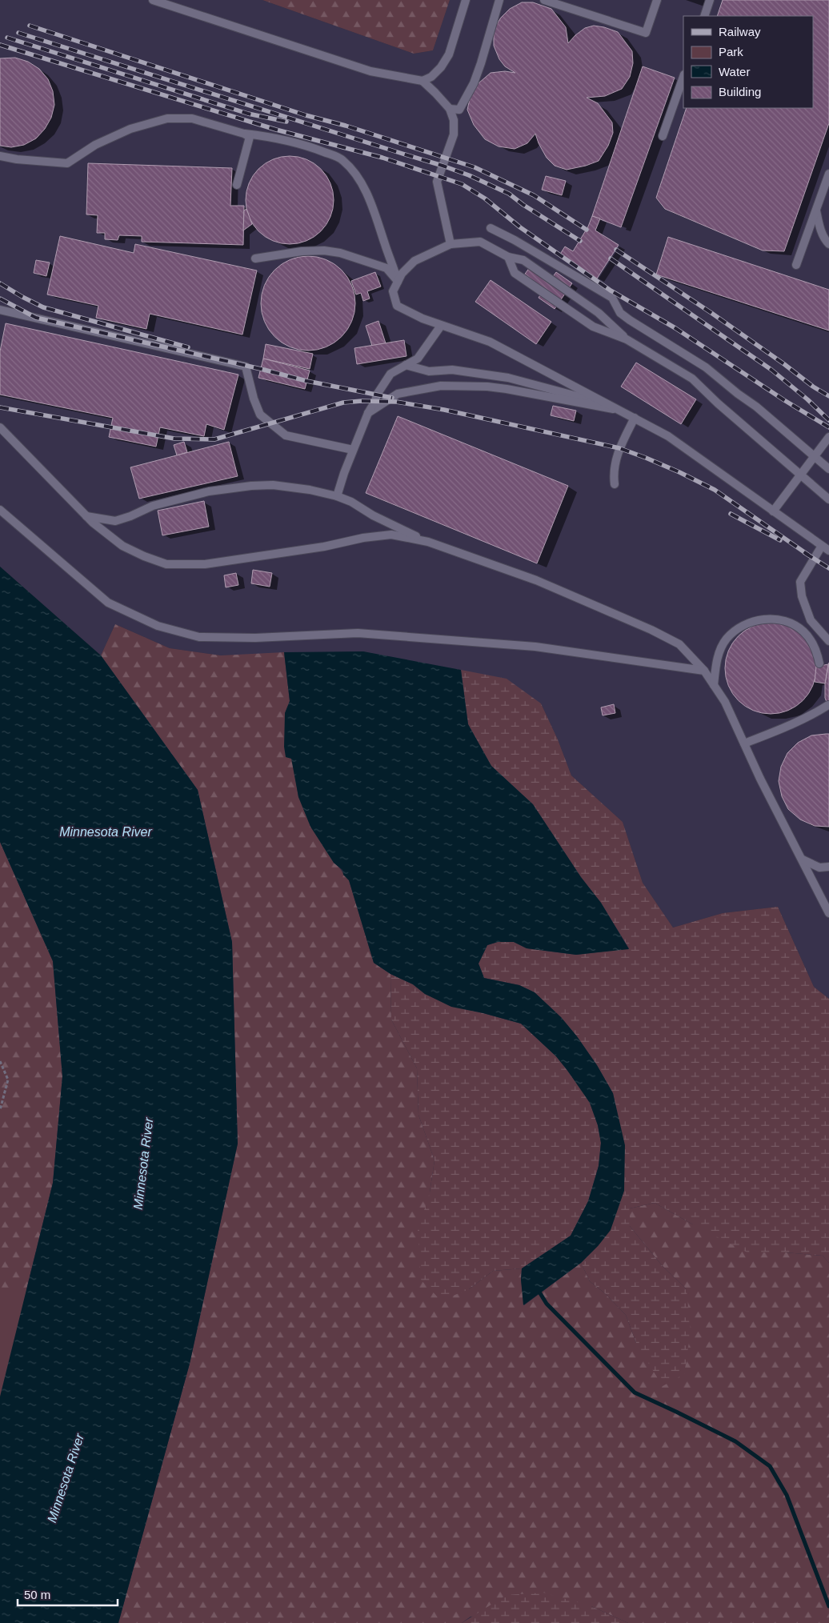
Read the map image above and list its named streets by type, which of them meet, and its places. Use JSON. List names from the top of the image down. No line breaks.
{"water":["Minnesota River"],"legend":["Railway","Park","Water","Building"],"scale_bar":"50 m"}
